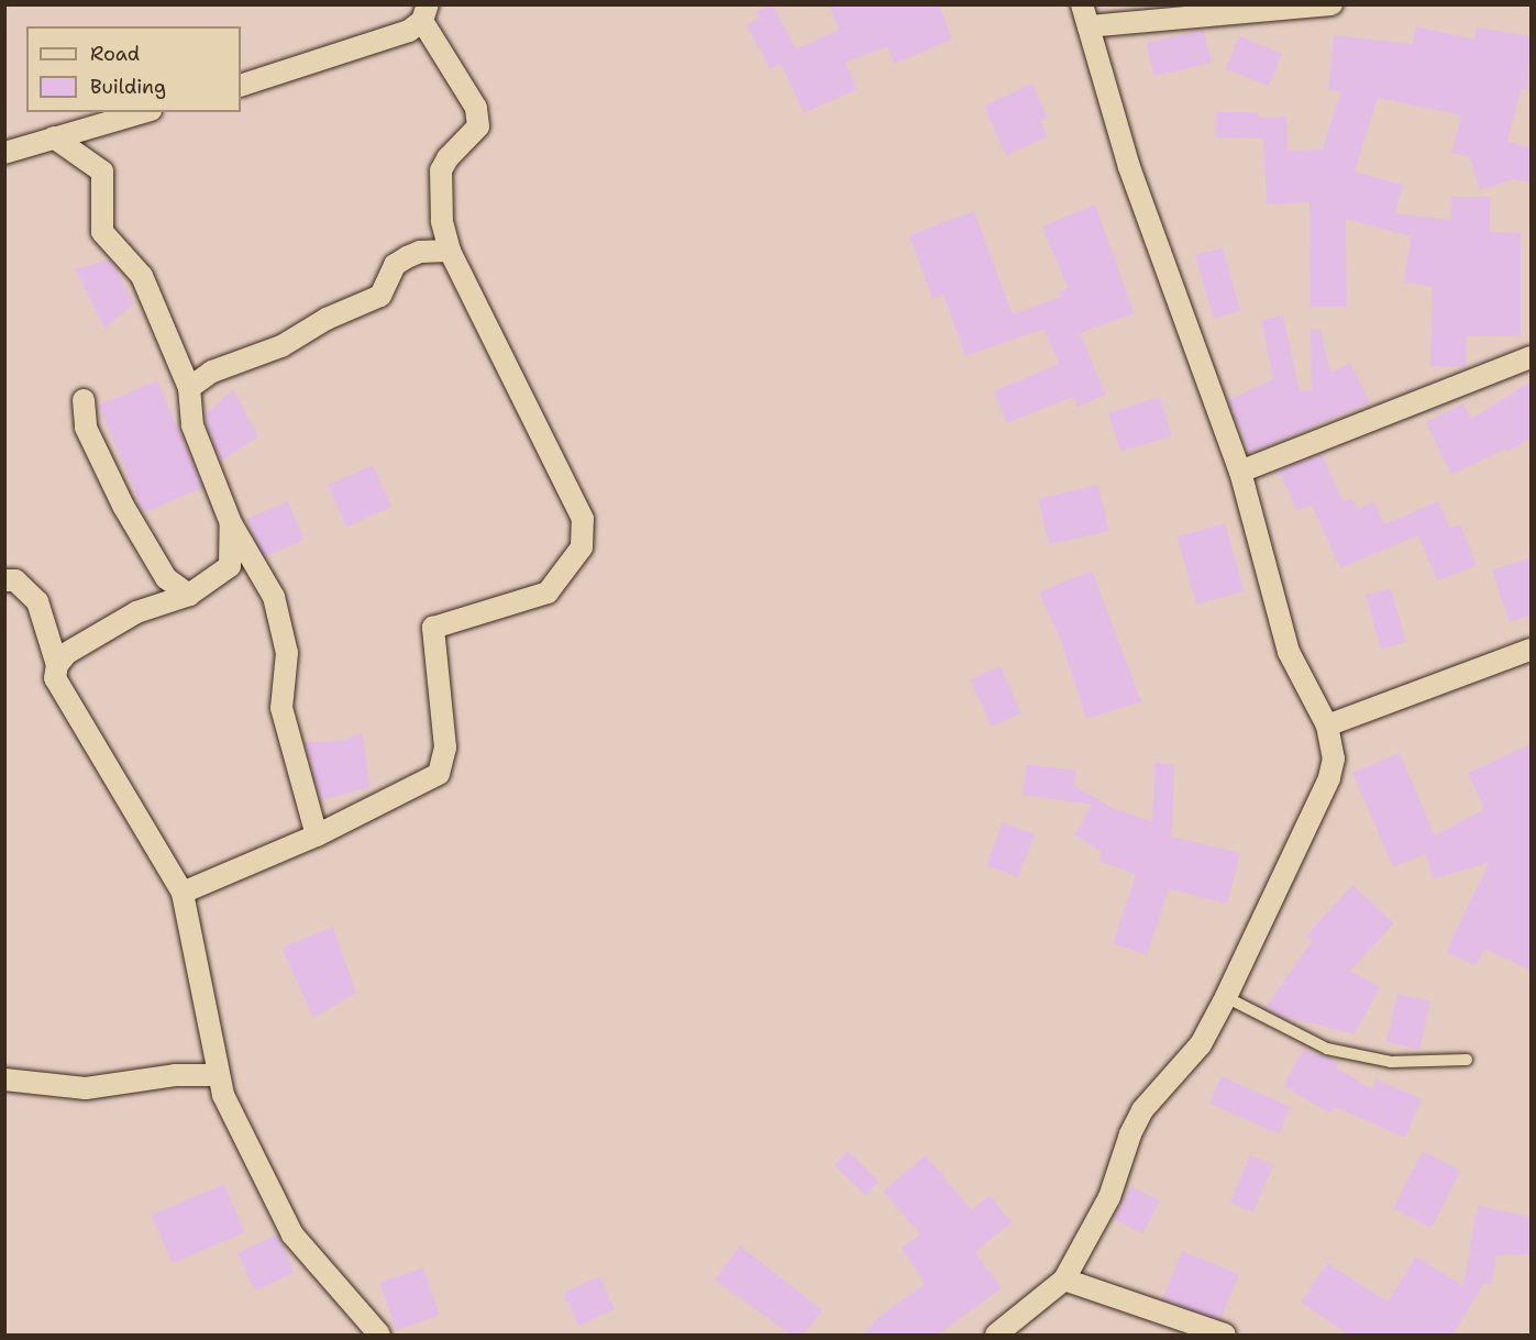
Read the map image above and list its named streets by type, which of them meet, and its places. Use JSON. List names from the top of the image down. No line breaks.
{"legend":["Road","Building"]}
